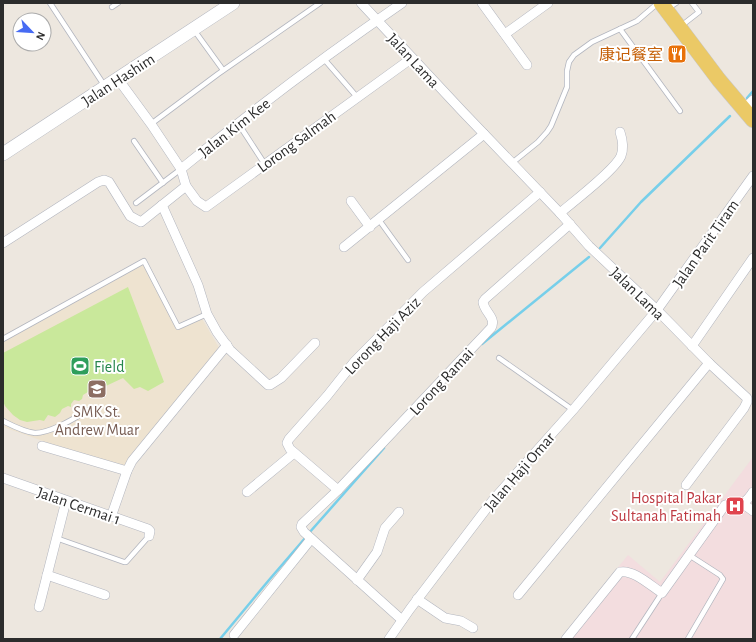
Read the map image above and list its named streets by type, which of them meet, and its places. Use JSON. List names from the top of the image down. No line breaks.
{"streets":{"street":["Jalan Lama","Jalan Hashim","Jalan Kim Kee","Lorong Salmah","Jalan Parit Tiram","Lorong Haji Aziz","Lorong Ramai","Jalan Haji Omar","Jalan Cermai 1"]},"crossings":[["Jalan Lama","Jalan Kim Kee"],["Jalan Lama","Lorong Salmah"],["Jalan Lama","Jalan Parit Tiram"],["Jalan Lama","Lorong Haji Aziz"],["Jalan Lama","Lorong Ramai"],["Jalan Lama","Jalan Haji Omar"],["Jalan Parit Tiram","Jalan Haji Omar"]],"places":{"restaurant":["康记餐室"],"sports":["Field"],"school or university":["SMK St. Andrew Muar"],"hospital":["Hospital Pakar Sultanah Fatimah"]},"north":"bottom right"}
